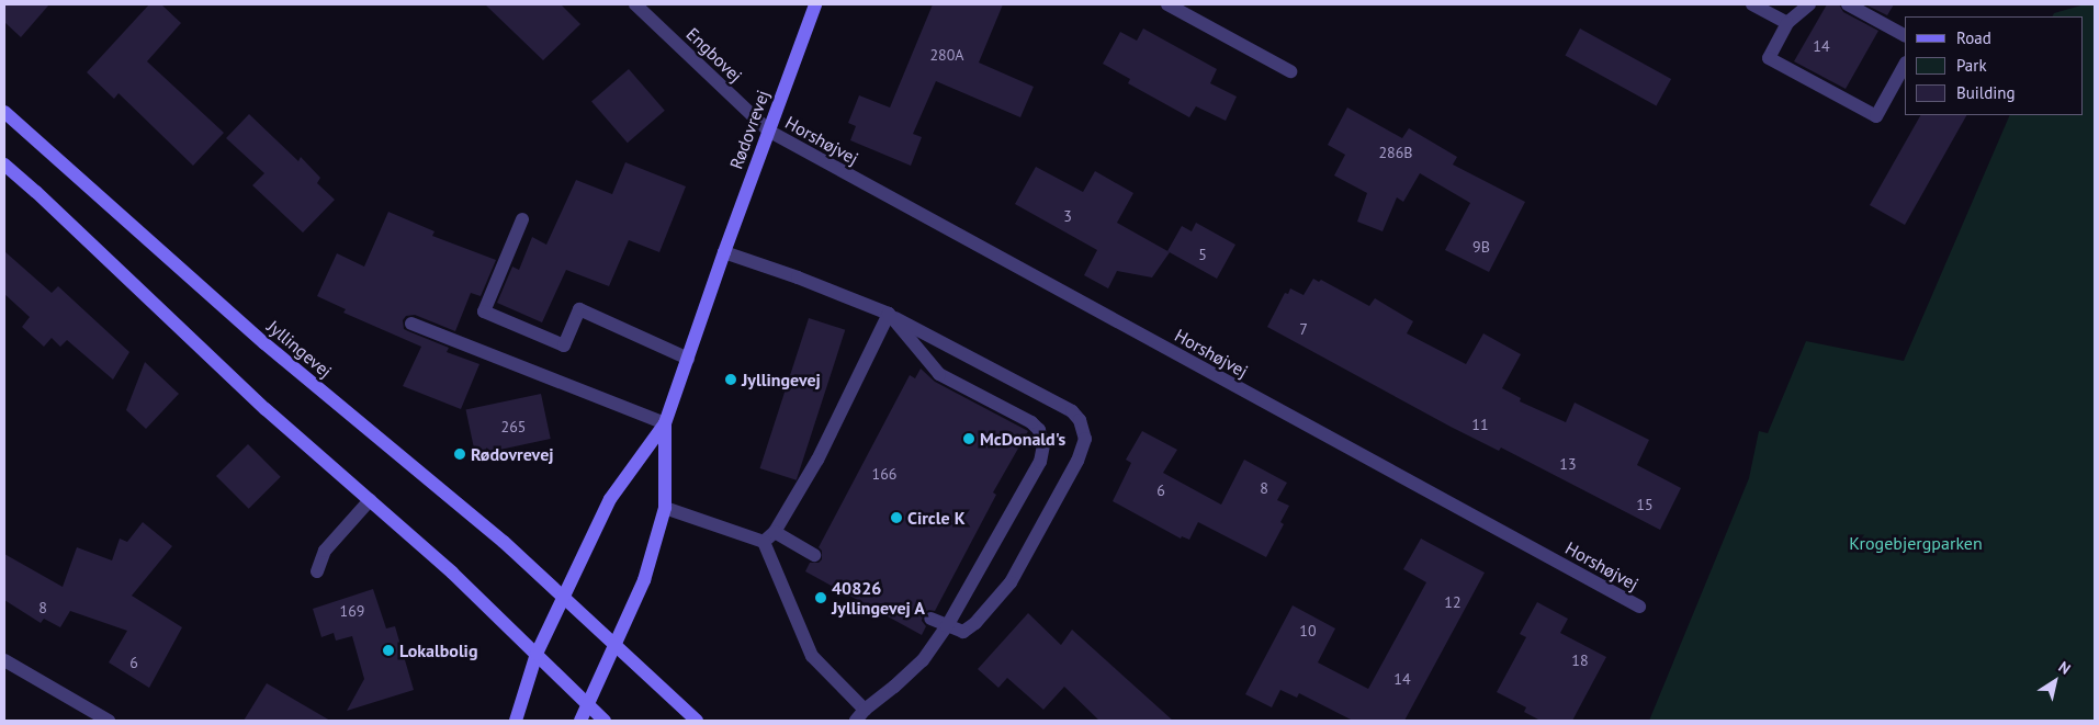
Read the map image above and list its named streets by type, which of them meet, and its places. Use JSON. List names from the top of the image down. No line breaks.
{"streets":{"street":["Engbovej","Rødovrevej","Horshøjvej","Jyllingevej"]},"crossings":[["Engbovej","Rødovrevej"],["Engbovej","Horshøjvej"],["Rødovrevej","Horshøjvej"],["Rødovrevej","Jyllingevej"]],"parks":["Krogebjergparken"],"places":["Jyllingevej","McDonald's","Rødovrevej","Circle K","40826 Jyllingevej A","Lokalbolig"],"house_numbers":["14","280A","286B","3","9B","5","7","11","265","13","166","8","6","15","12","8","169","10","18","6","14"],"legend":["Road","Park","Building"],"north":"top right"}
